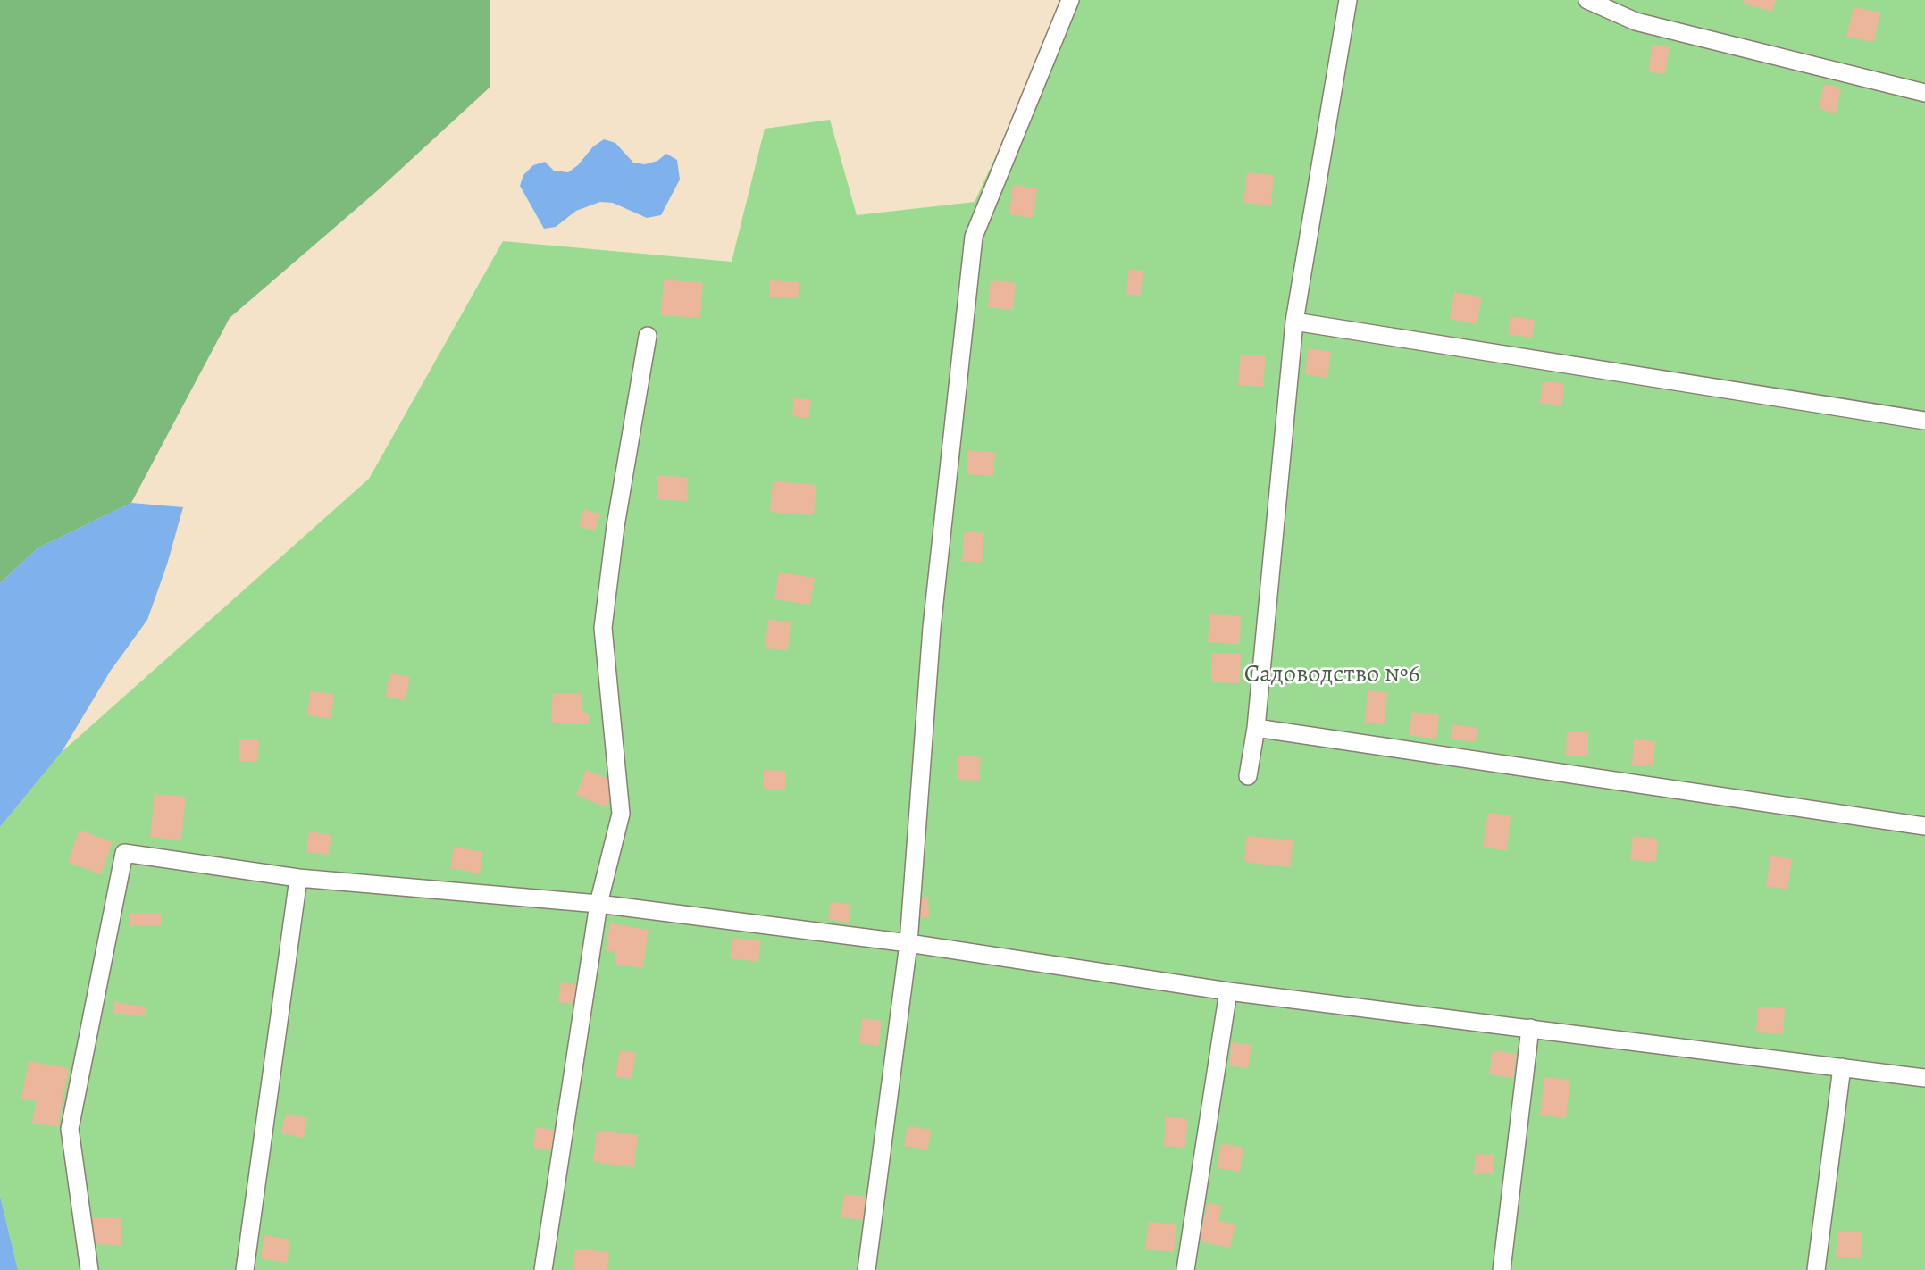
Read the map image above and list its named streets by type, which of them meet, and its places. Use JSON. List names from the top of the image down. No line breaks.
{"parks":["Садоводство №6"]}
